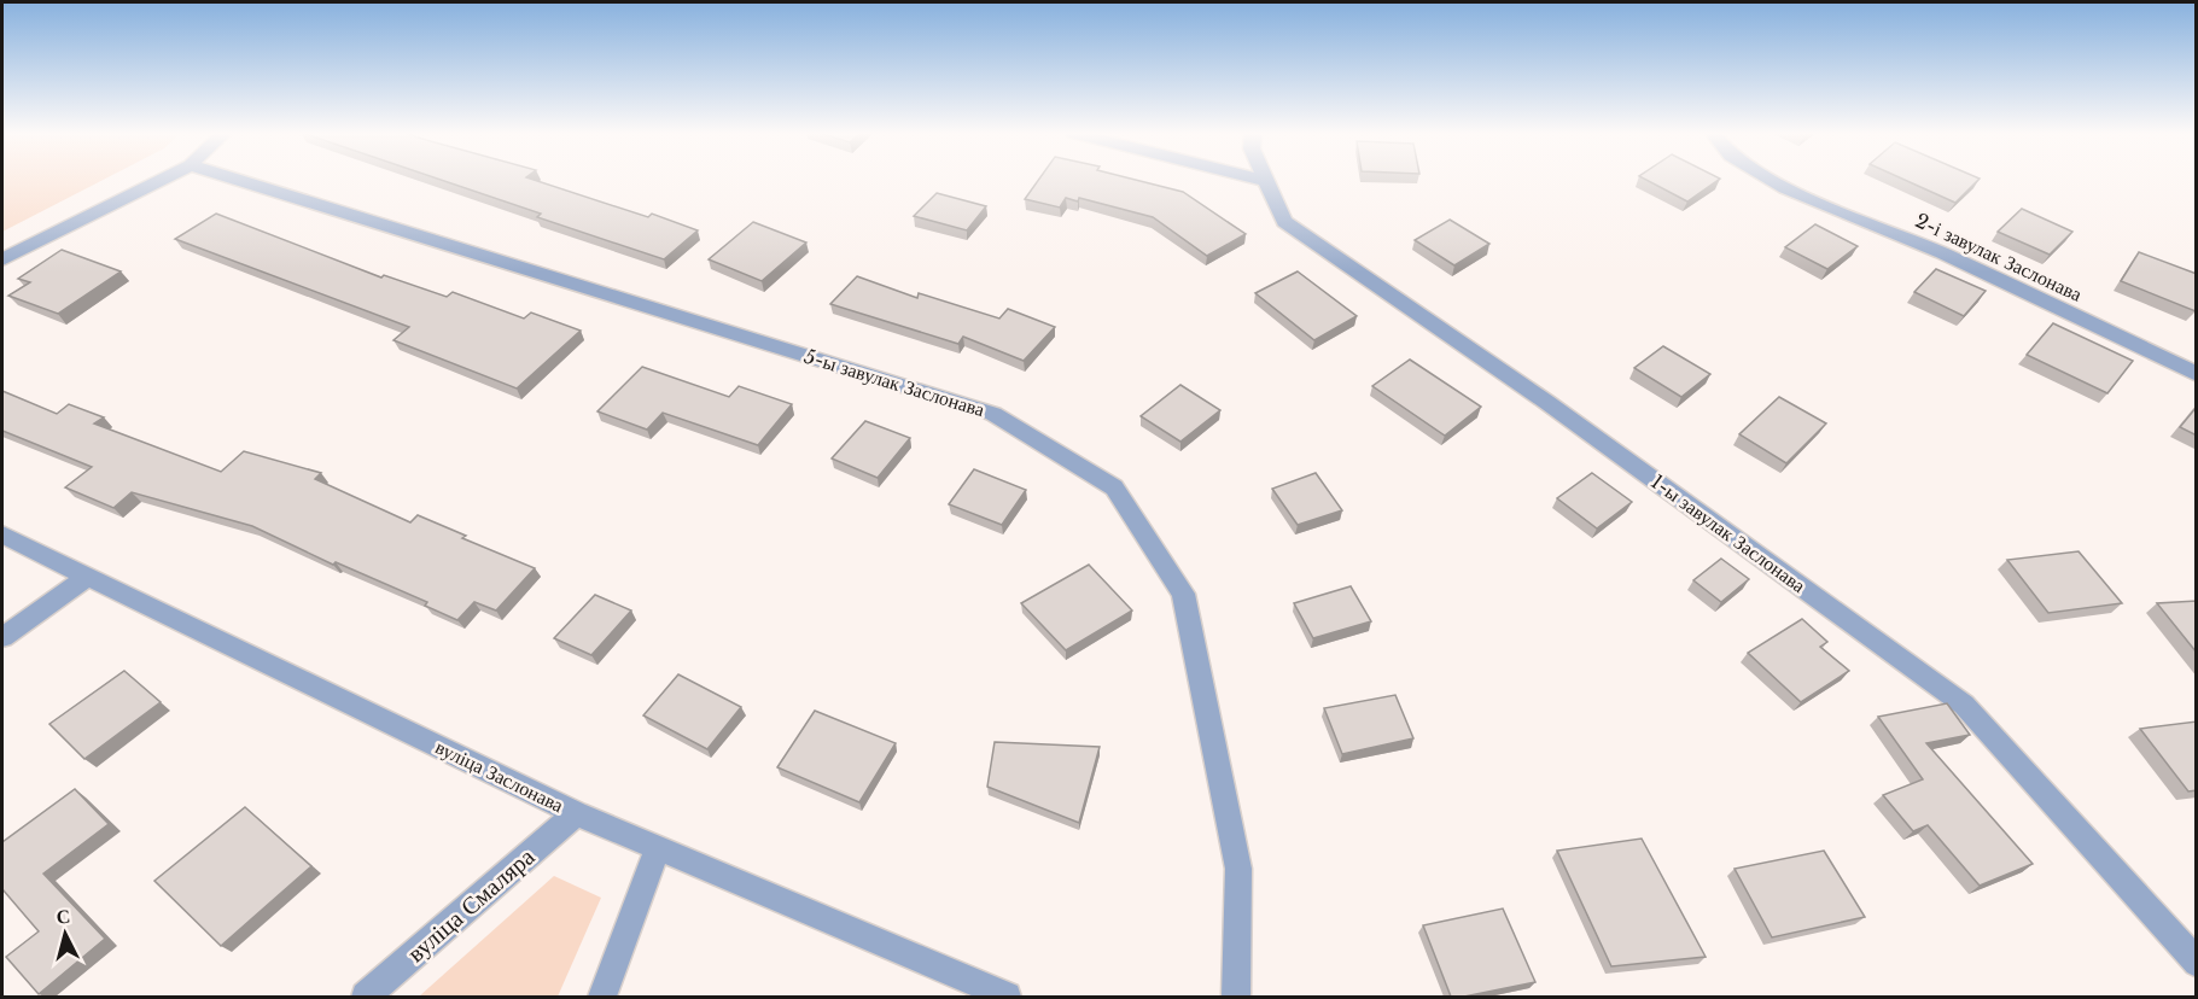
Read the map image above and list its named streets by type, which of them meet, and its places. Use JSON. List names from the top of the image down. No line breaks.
{"streets":{"street":["2-і завулак Заслонава","5-ы завулак Заслонава","1-ы завулак Заслонава","вуліца Заслонава","вуліца Смаляра"]},"crossings":[["вуліца Заслонава","вуліца Смаляра"]],"north":"top"}
